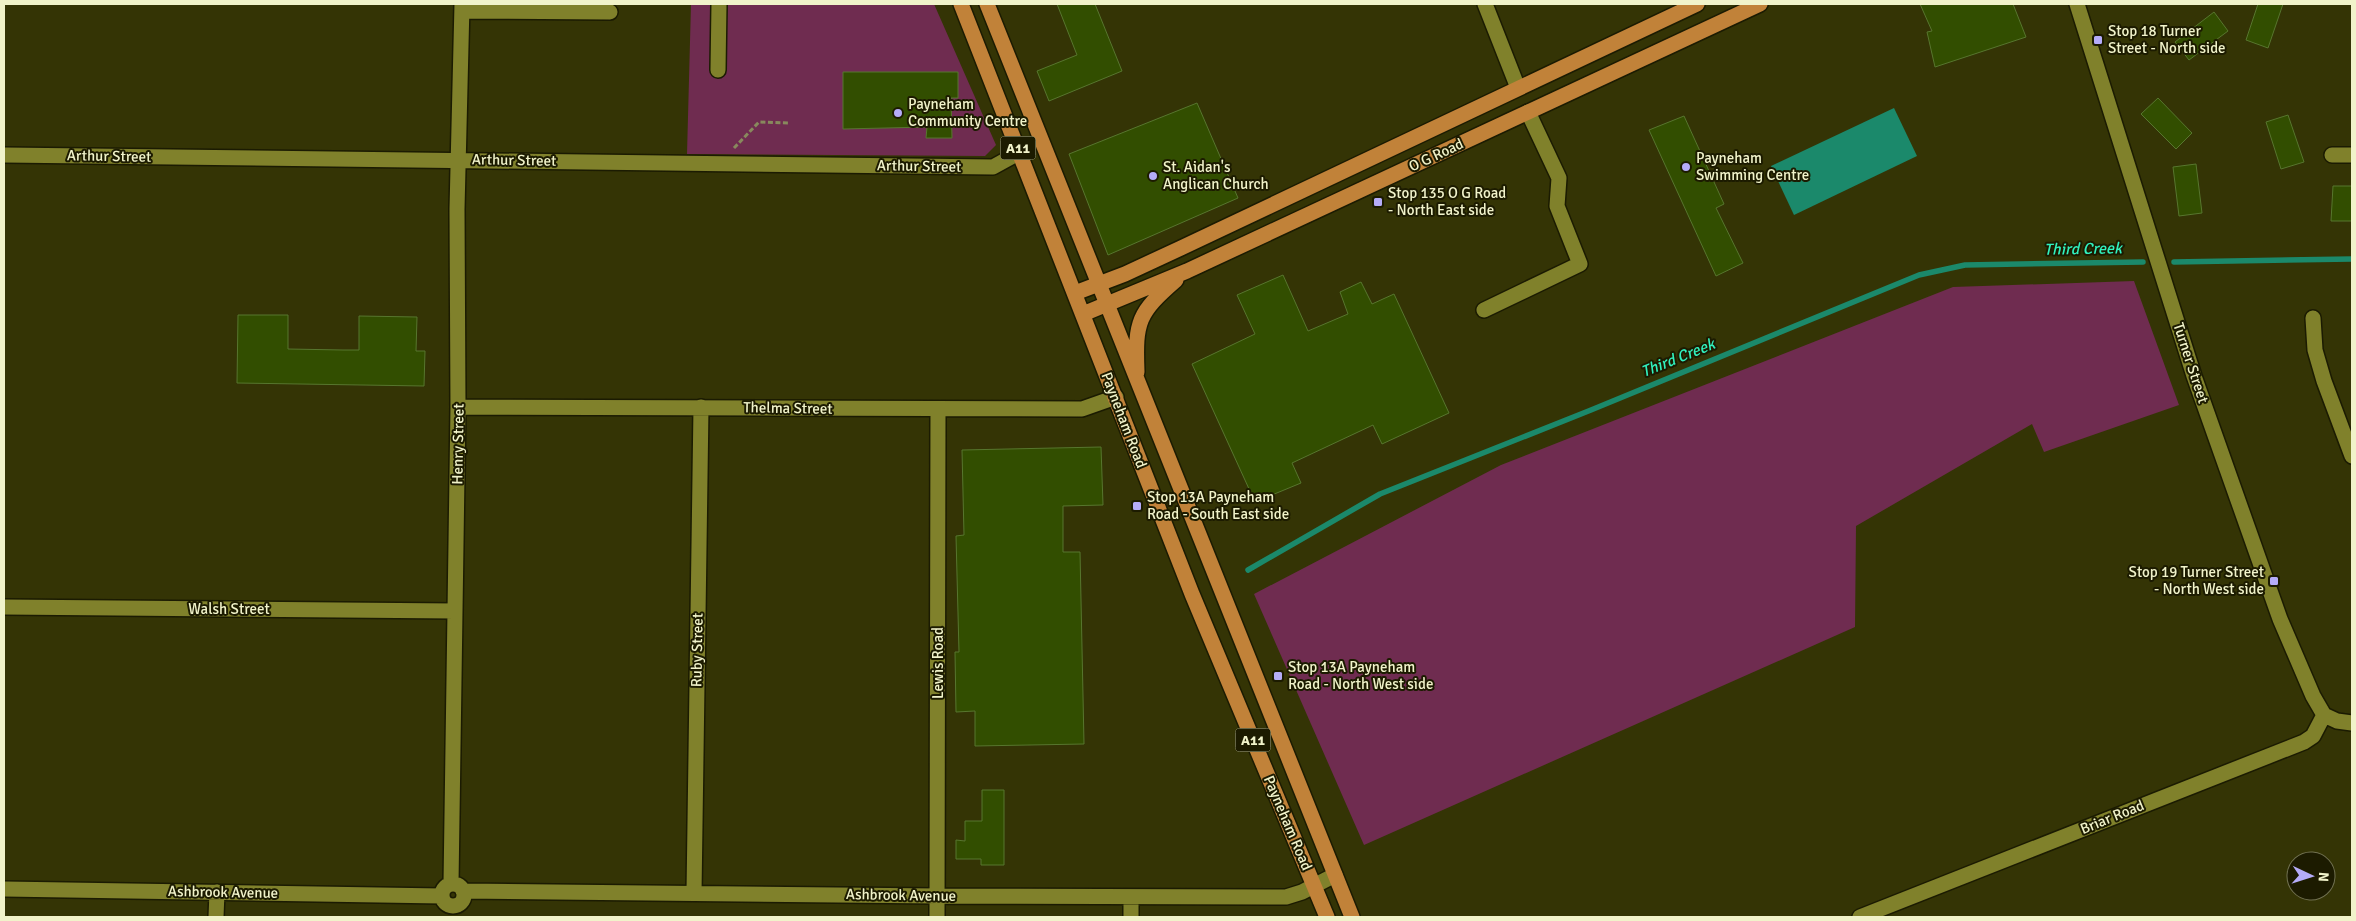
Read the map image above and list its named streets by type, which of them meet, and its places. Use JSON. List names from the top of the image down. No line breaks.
{"streets":{"main road":["A11","O G Road","Payneham Road"],"street":["Arthur Street","Turner Street","Thelma Street","Henry Street","Walsh Street","Ruby Street","Lewis Road","Briar Road","Ashbrook Avenue"]},"crossings":[["O G Road","Payneham Road"],["Arthur Street","Payneham Road"],["Arthur Street","Henry Street"],["Turner Street","Briar Road"],["Thelma Street","Payneham Road"],["Thelma Street","Henry Street"],["Thelma Street","Ruby Street"],["Thelma Street","Lewis Road"],["Payneham Road","Ashbrook Avenue"],["Henry Street","Walsh Street"],["Henry Street","Ashbrook Avenue"],["Ruby Street","Ashbrook Avenue"],["Lewis Road","Ashbrook Avenue"]],"water":["Third Creek"],"places":{"transit":["Stop 18 Turner Street - North side","Stop 135 O G Road - North East side","Stop 13A Payneham Road - South East side","Stop 19 Turner Street - North West side","Stop 13A Payneham Road - North West side"],"other":["Payneham Community Centre","Payneham Swimming Centre","St. Aidan's Anglican Church"]},"north":"right"}
